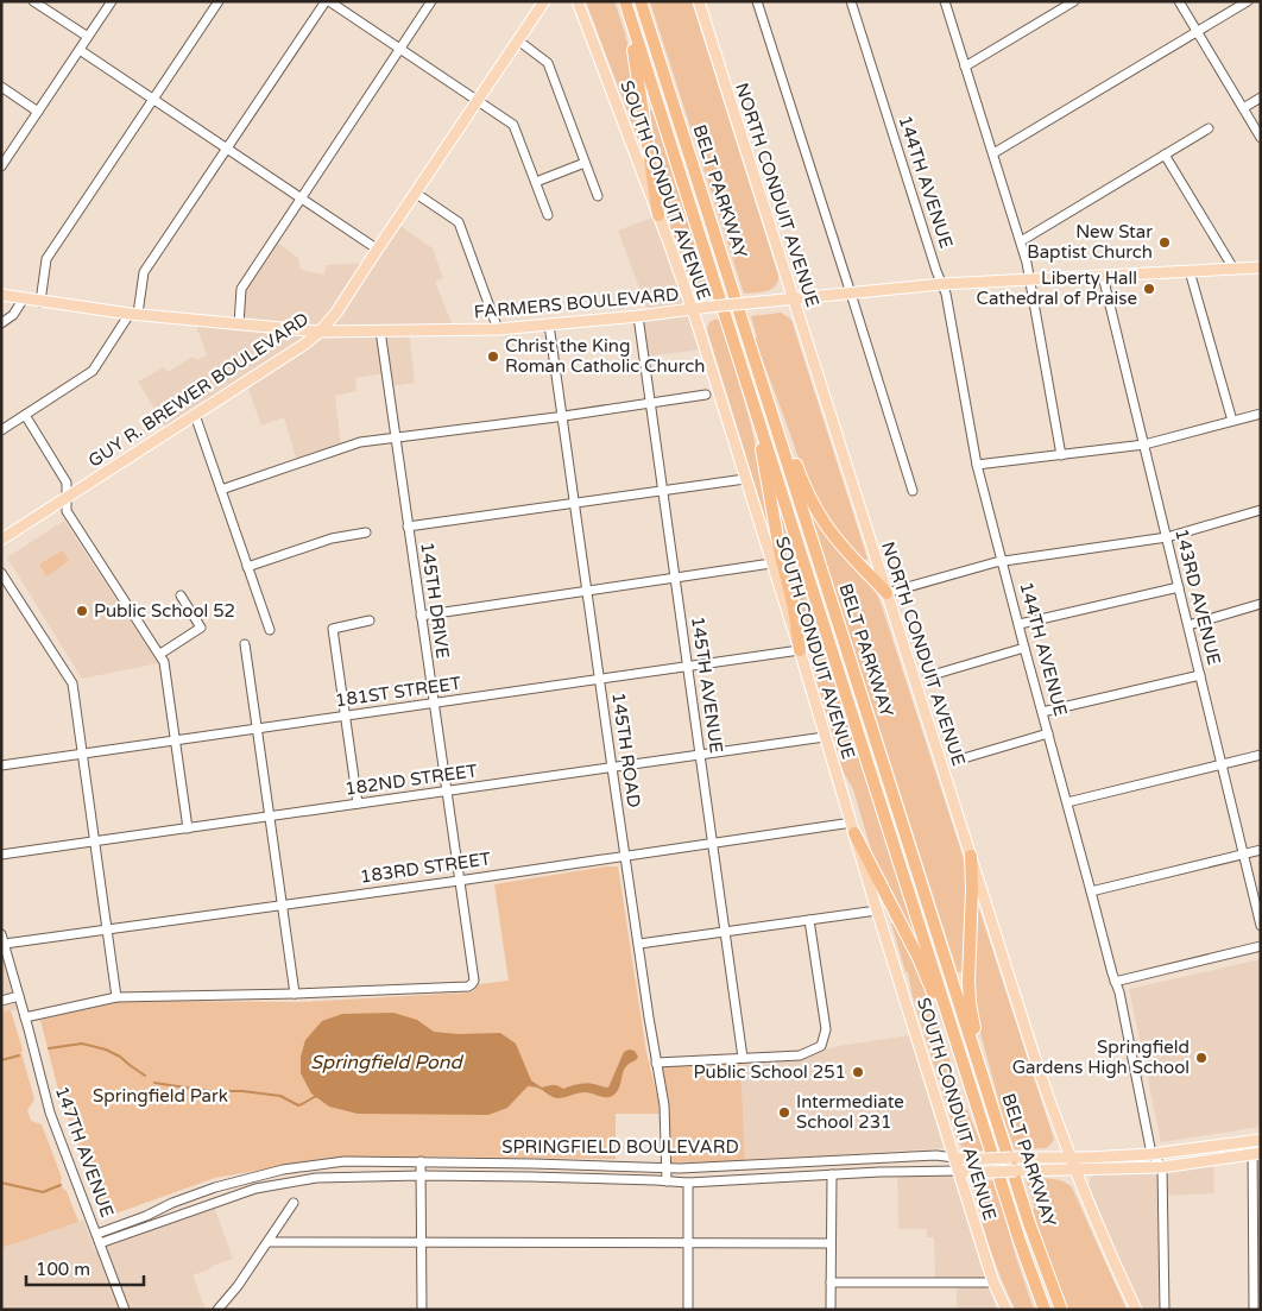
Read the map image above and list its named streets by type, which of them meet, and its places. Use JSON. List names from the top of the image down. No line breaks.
{"streets":{"highway":["BELT PARKWAY"],"main road":["SOUTH CONDUIT AVENUE","NORTH CONDUIT AVENUE","FARMERS BOULEVARD","GUY R. BREWER BOULEVARD","SPRINGFIELD BOULEVARD"],"street":["144TH AVENUE","143RD AVENUE","145TH DRIVE","145TH AVENUE","181ST STREET","145TH ROAD","182ND STREET","183RD STREET","147TH AVENUE"]},"crossings":[["144TH AVENUE","FARMERS BOULEVARD"],["144TH AVENUE","SPRINGFIELD BOULEVARD"],["SOUTH CONDUIT AVENUE","FARMERS BOULEVARD"],["SOUTH CONDUIT AVENUE","181ST STREET"],["SOUTH CONDUIT AVENUE","182ND STREET"],["SOUTH CONDUIT AVENUE","183RD STREET"],["SOUTH CONDUIT AVENUE","SPRINGFIELD BOULEVARD"],["NORTH CONDUIT AVENUE","FARMERS BOULEVARD"],["NORTH CONDUIT AVENUE","SPRINGFIELD BOULEVARD"],["FARMERS BOULEVARD","GUY R. BREWER BOULEVARD"],["FARMERS BOULEVARD","143RD AVENUE"],["FARMERS BOULEVARD","145TH DRIVE"],["FARMERS BOULEVARD","145TH AVENUE"],["FARMERS BOULEVARD","145TH ROAD"],["145TH DRIVE","181ST STREET"],["145TH DRIVE","182ND STREET"],["145TH DRIVE","183RD STREET"],["145TH AVENUE","181ST STREET"],["145TH AVENUE","182ND STREET"],["145TH AVENUE","183RD STREET"],["181ST STREET","145TH ROAD"],["145TH ROAD","182ND STREET"],["145TH ROAD","183RD STREET"],["145TH ROAD","SPRINGFIELD BOULEVARD"],["183RD STREET","147TH AVENUE"],["SPRINGFIELD BOULEVARD","147TH AVENUE"]],"water":["Springfield Pond"],"parks":["Springfield Park"],"places":["New Star Baptist Church","Liberty Hall Cathedral of Praise","Christ the King Roman Catholic Church","Public School 52","Springfield Gardens High School","Public School 251","Intermediate School 231"],"scale_bar":"100 m"}
